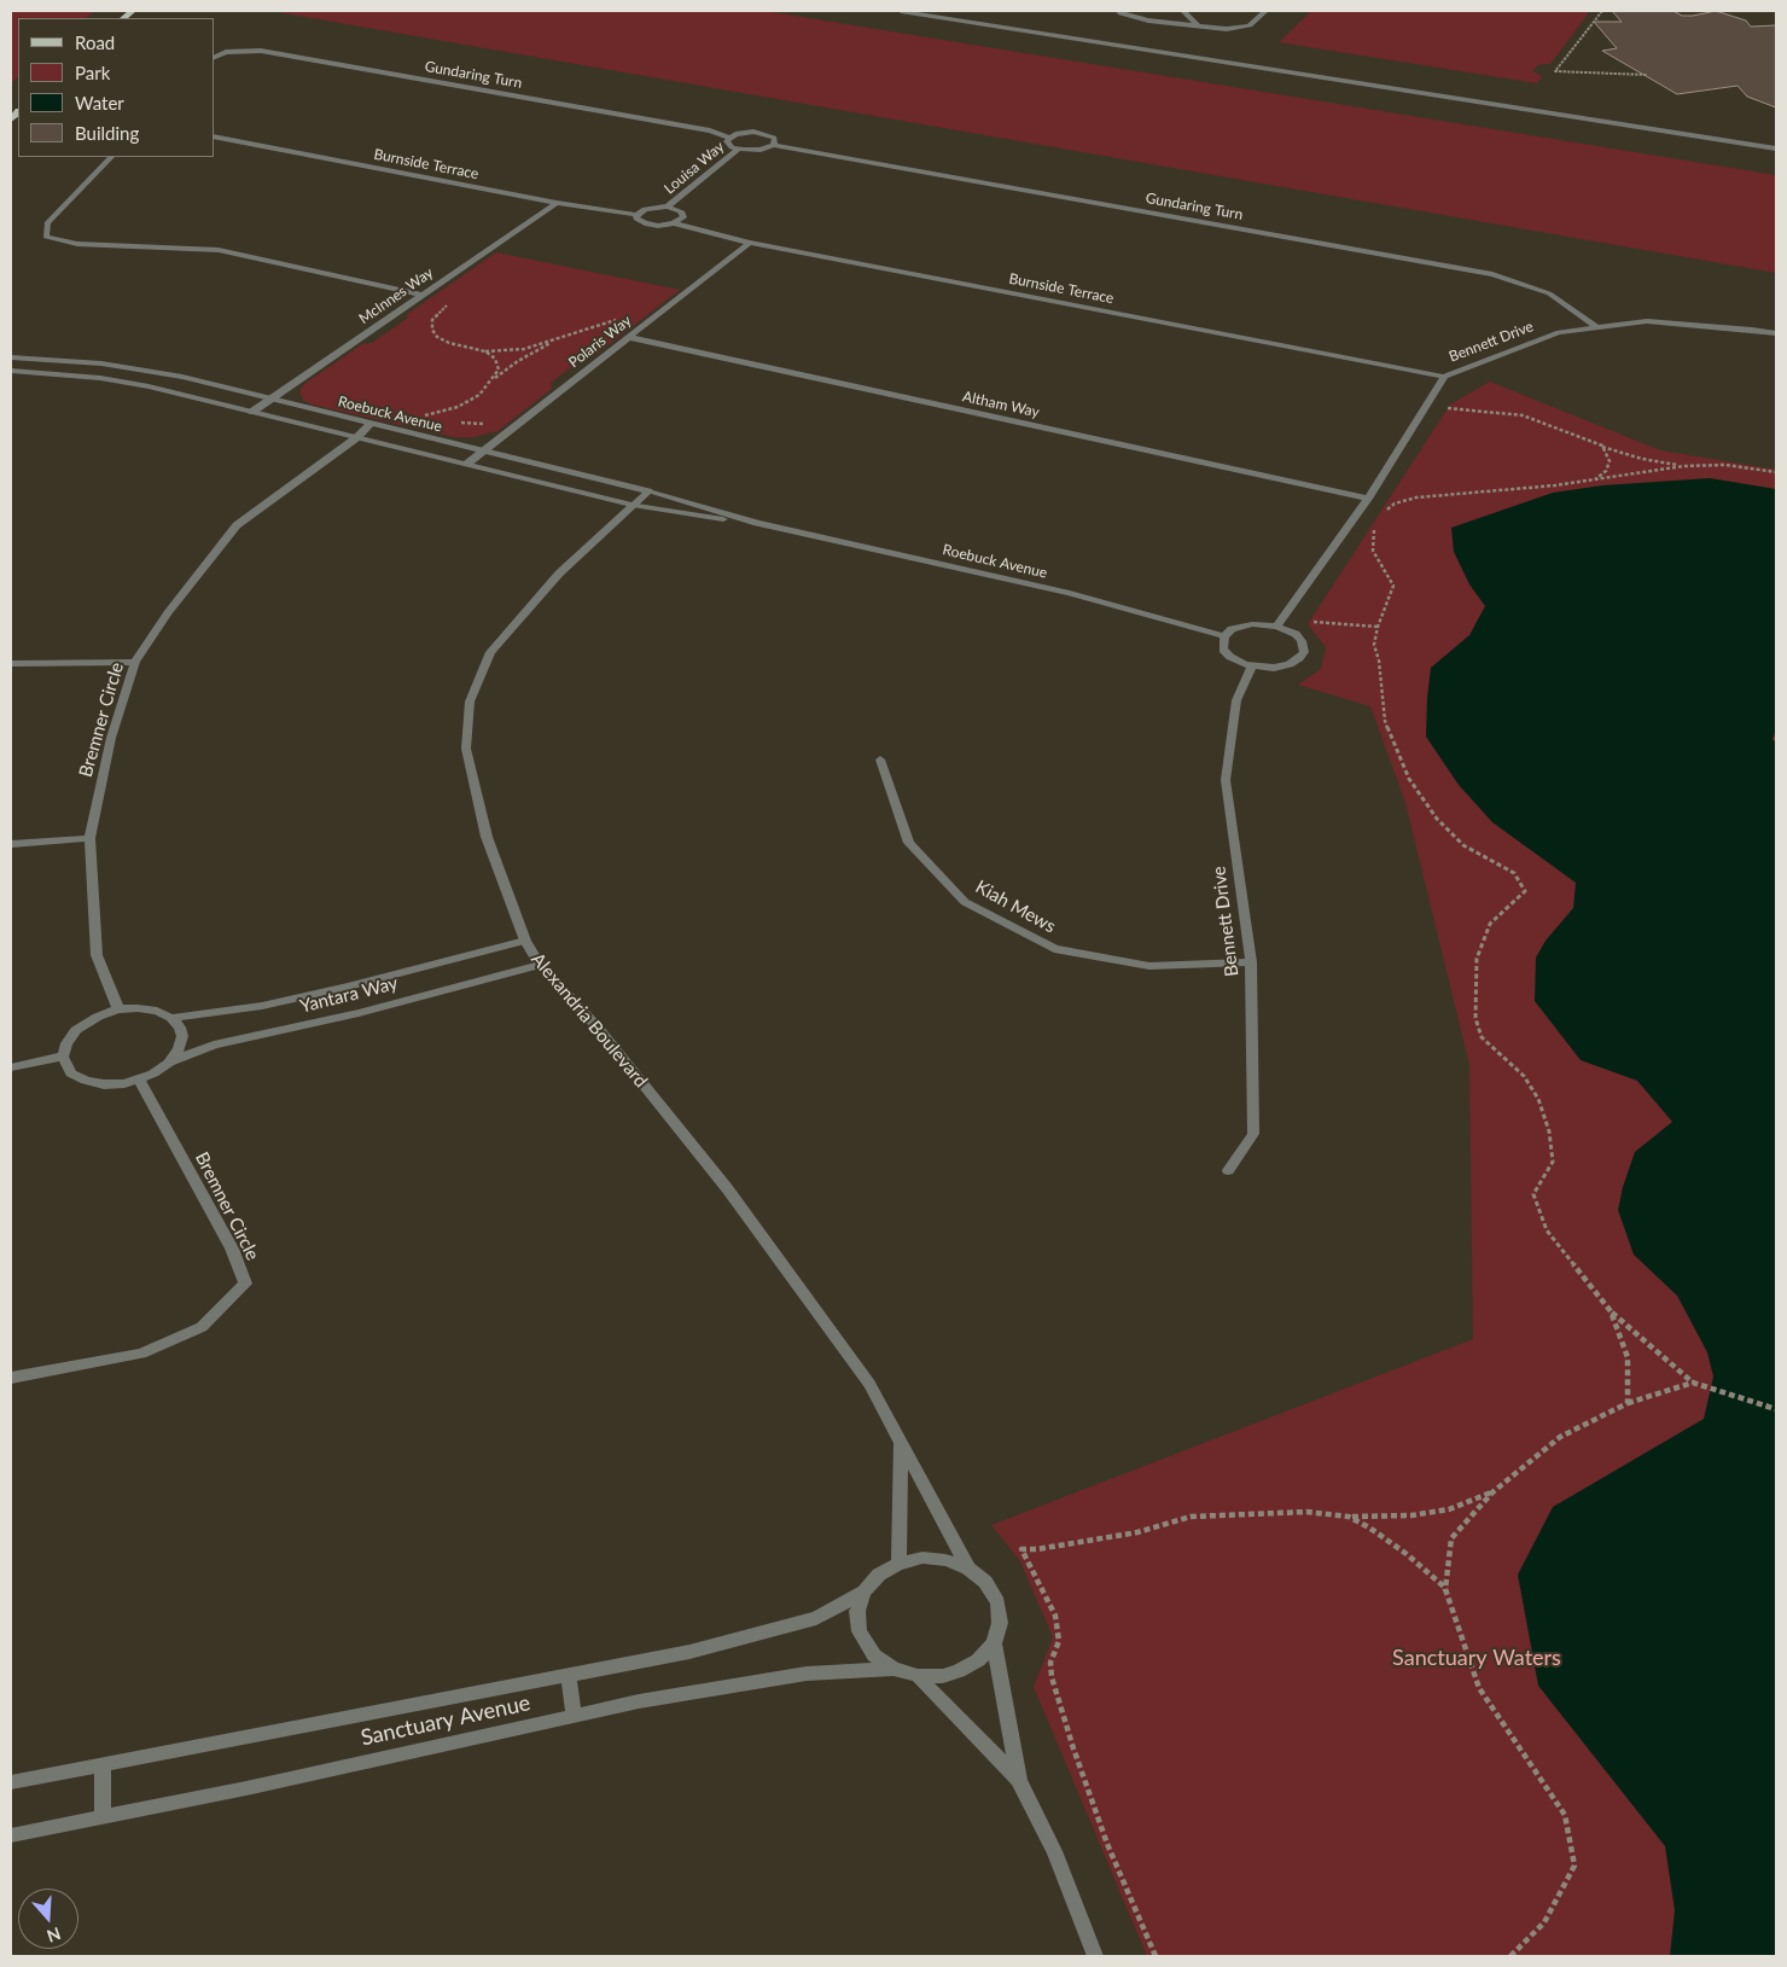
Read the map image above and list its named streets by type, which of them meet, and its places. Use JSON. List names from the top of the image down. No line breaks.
{"streets":{"street":["Gundaring Turn","Burnside Terrace","Louisa Way","McInnes Way","Polaris Way","Bennett Drive","Altham Way","Roebuck Avenue","Bremner Circle","Kiah Mews","Yantara Way","Alexandria Boulevard","Sanctuary Avenue"]},"crossings":[["Gundaring Turn","Louisa Way"],["Gundaring Turn","Bennett Drive"],["Burnside Terrace","Louisa Way"],["Burnside Terrace","McInnes Way"],["Burnside Terrace","Polaris Way"],["Burnside Terrace","Bennett Drive"],["McInnes Way","Roebuck Avenue"],["Polaris Way","Altham Way"],["Polaris Way","Roebuck Avenue"],["Bennett Drive","Altham Way"],["Bennett Drive","Kiah Mews"],["Roebuck Avenue","Bremner Circle"],["Roebuck Avenue","Alexandria Boulevard"],["Bremner Circle","Yantara Way"],["Yantara Way","Alexandria Boulevard"],["Alexandria Boulevard","Sanctuary Avenue"]],"parks":["Sanctuary Waters"],"legend":["Road","Park","Water","Building"],"north":"bottom"}
